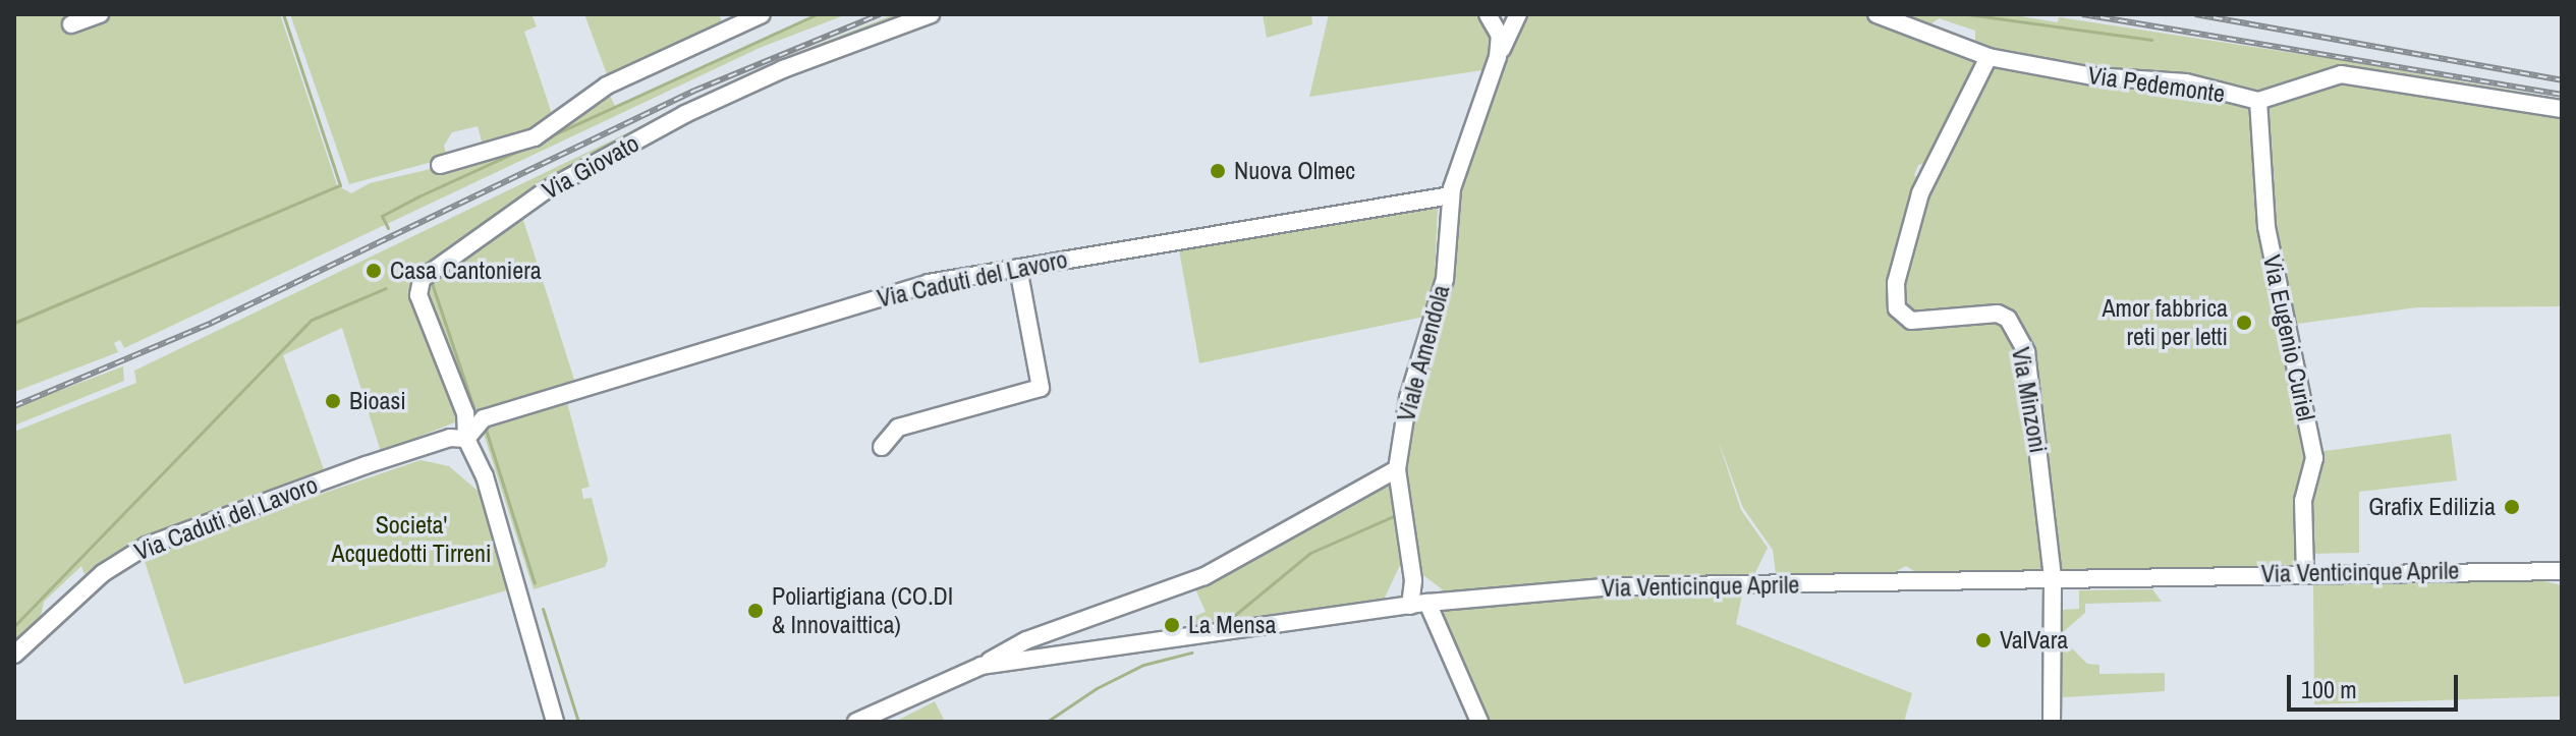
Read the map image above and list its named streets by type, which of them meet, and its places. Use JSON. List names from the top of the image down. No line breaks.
{"streets":{"street":["Via Pedemonte","Via Giovato","Via Caduti del Lavoro","Via Eugenio Curiel","Viale Amendola","Via Minzoni","Via Venticinque Aprile"]},"crossings":[["Via Pedemonte","Via Eugenio Curiel"],["Via Pedemonte","Via Minzoni"],["Via Giovato","Via Caduti del Lavoro"],["Via Caduti del Lavoro","Viale Amendola"],["Via Eugenio Curiel","Via Venticinque Aprile"],["Viale Amendola","Via Venticinque Aprile"],["Via Minzoni","Via Venticinque Aprile"]],"parks":["Societa' Acquedotti Tirreni"],"places":["Nuova Olmec","Casa Cantoniera","Amor fabbrica reti per letti","Bioasi","Grafix Edilizia","Poliartigiana (CO.DI & Innovaittica)","La Mensa","ValVara"],"scale_bar":"100 m"}
